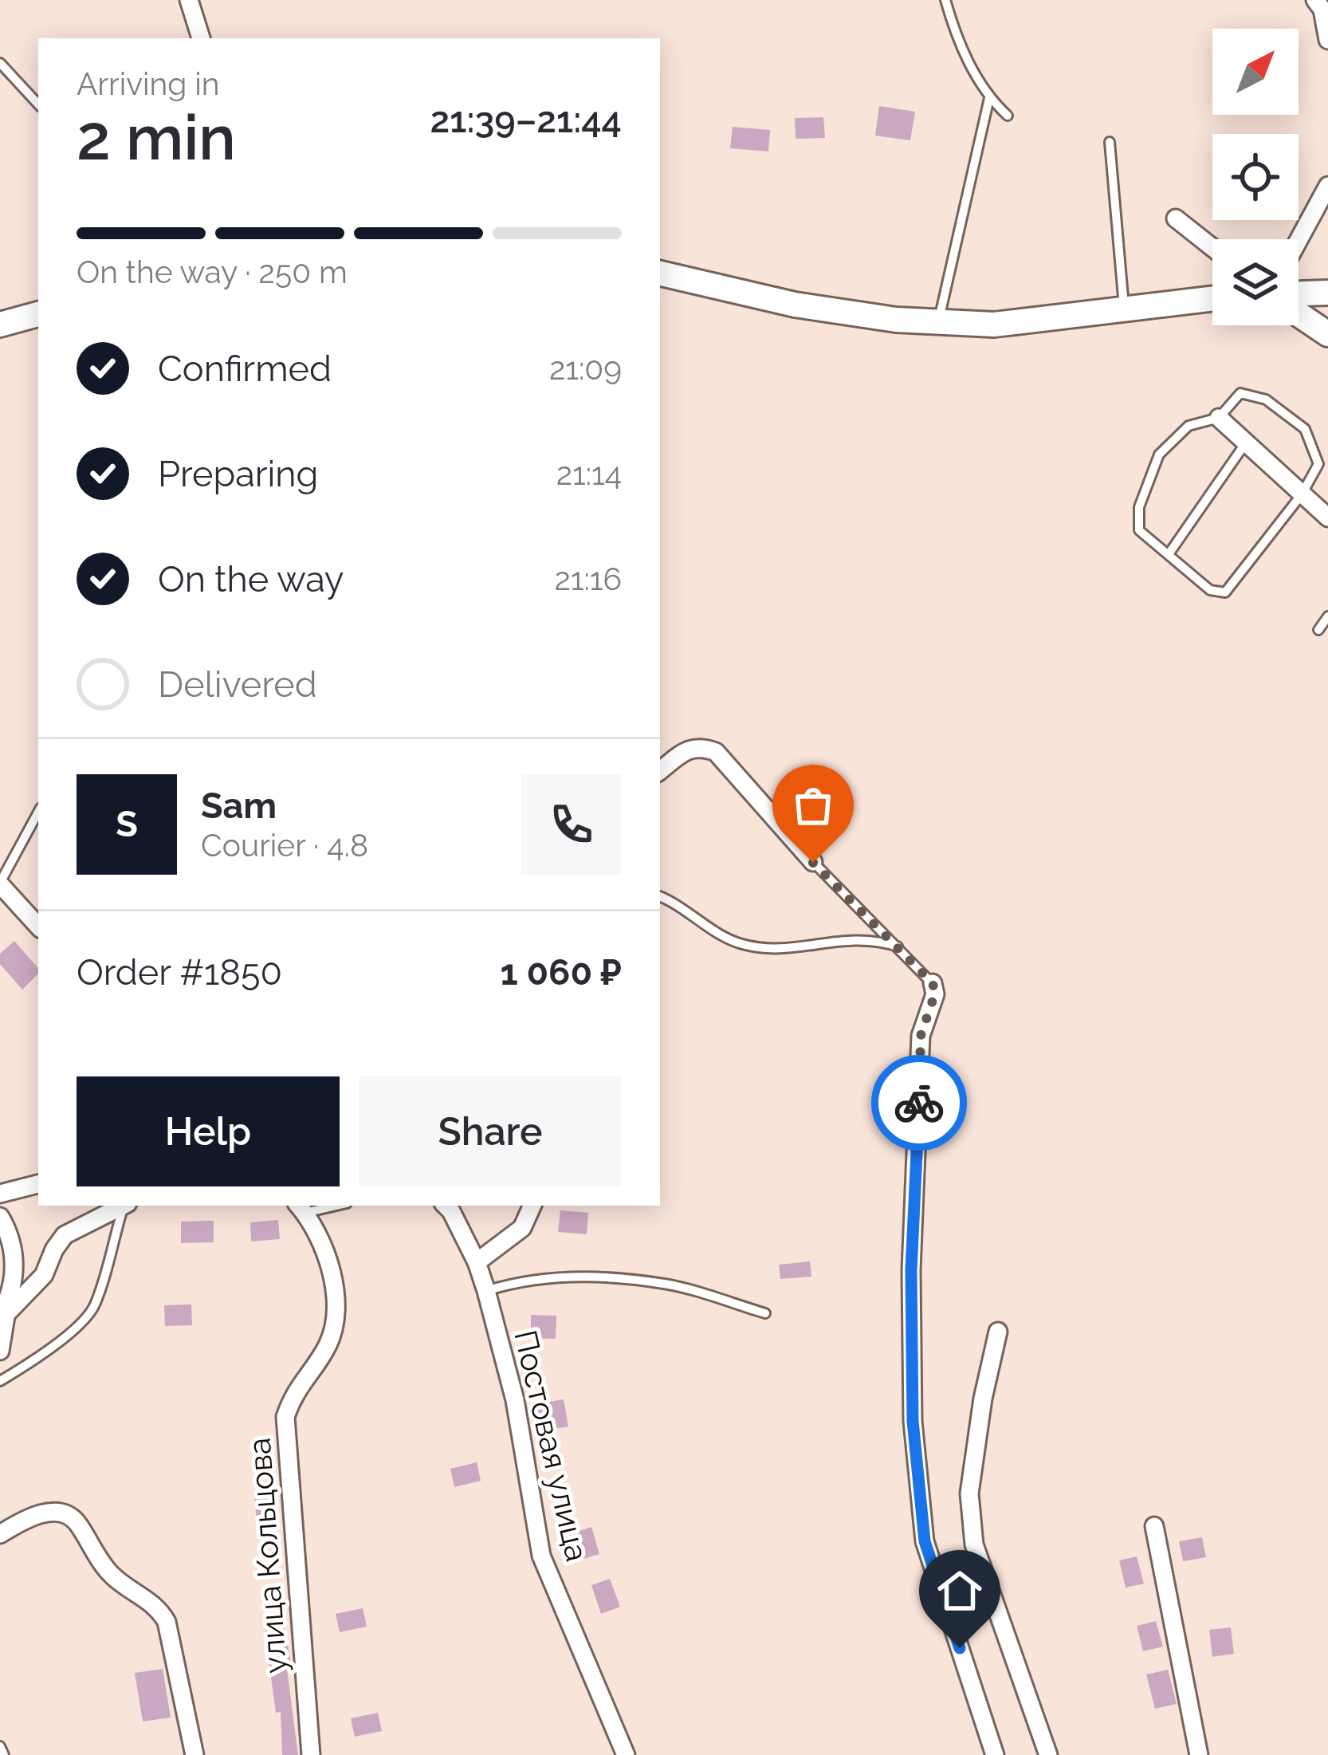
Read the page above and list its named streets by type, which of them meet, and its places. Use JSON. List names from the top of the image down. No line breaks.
{"streets":{"street":["Постовая улица","улица Кольцова"]},"north":"top right","page":{"heading":["2 min","Arriving in","21:39–21:44"],"panel":["Sam","Courier · 4.8","Order #1850","1 060 ₽"],"bar":"On the way · 250 m","list":[["Confirmed","21:09"],["Preparing","21:14"],["On the way","21:16"],"Delivered"],"round":"S","buttons":["Help","Share"]}}
